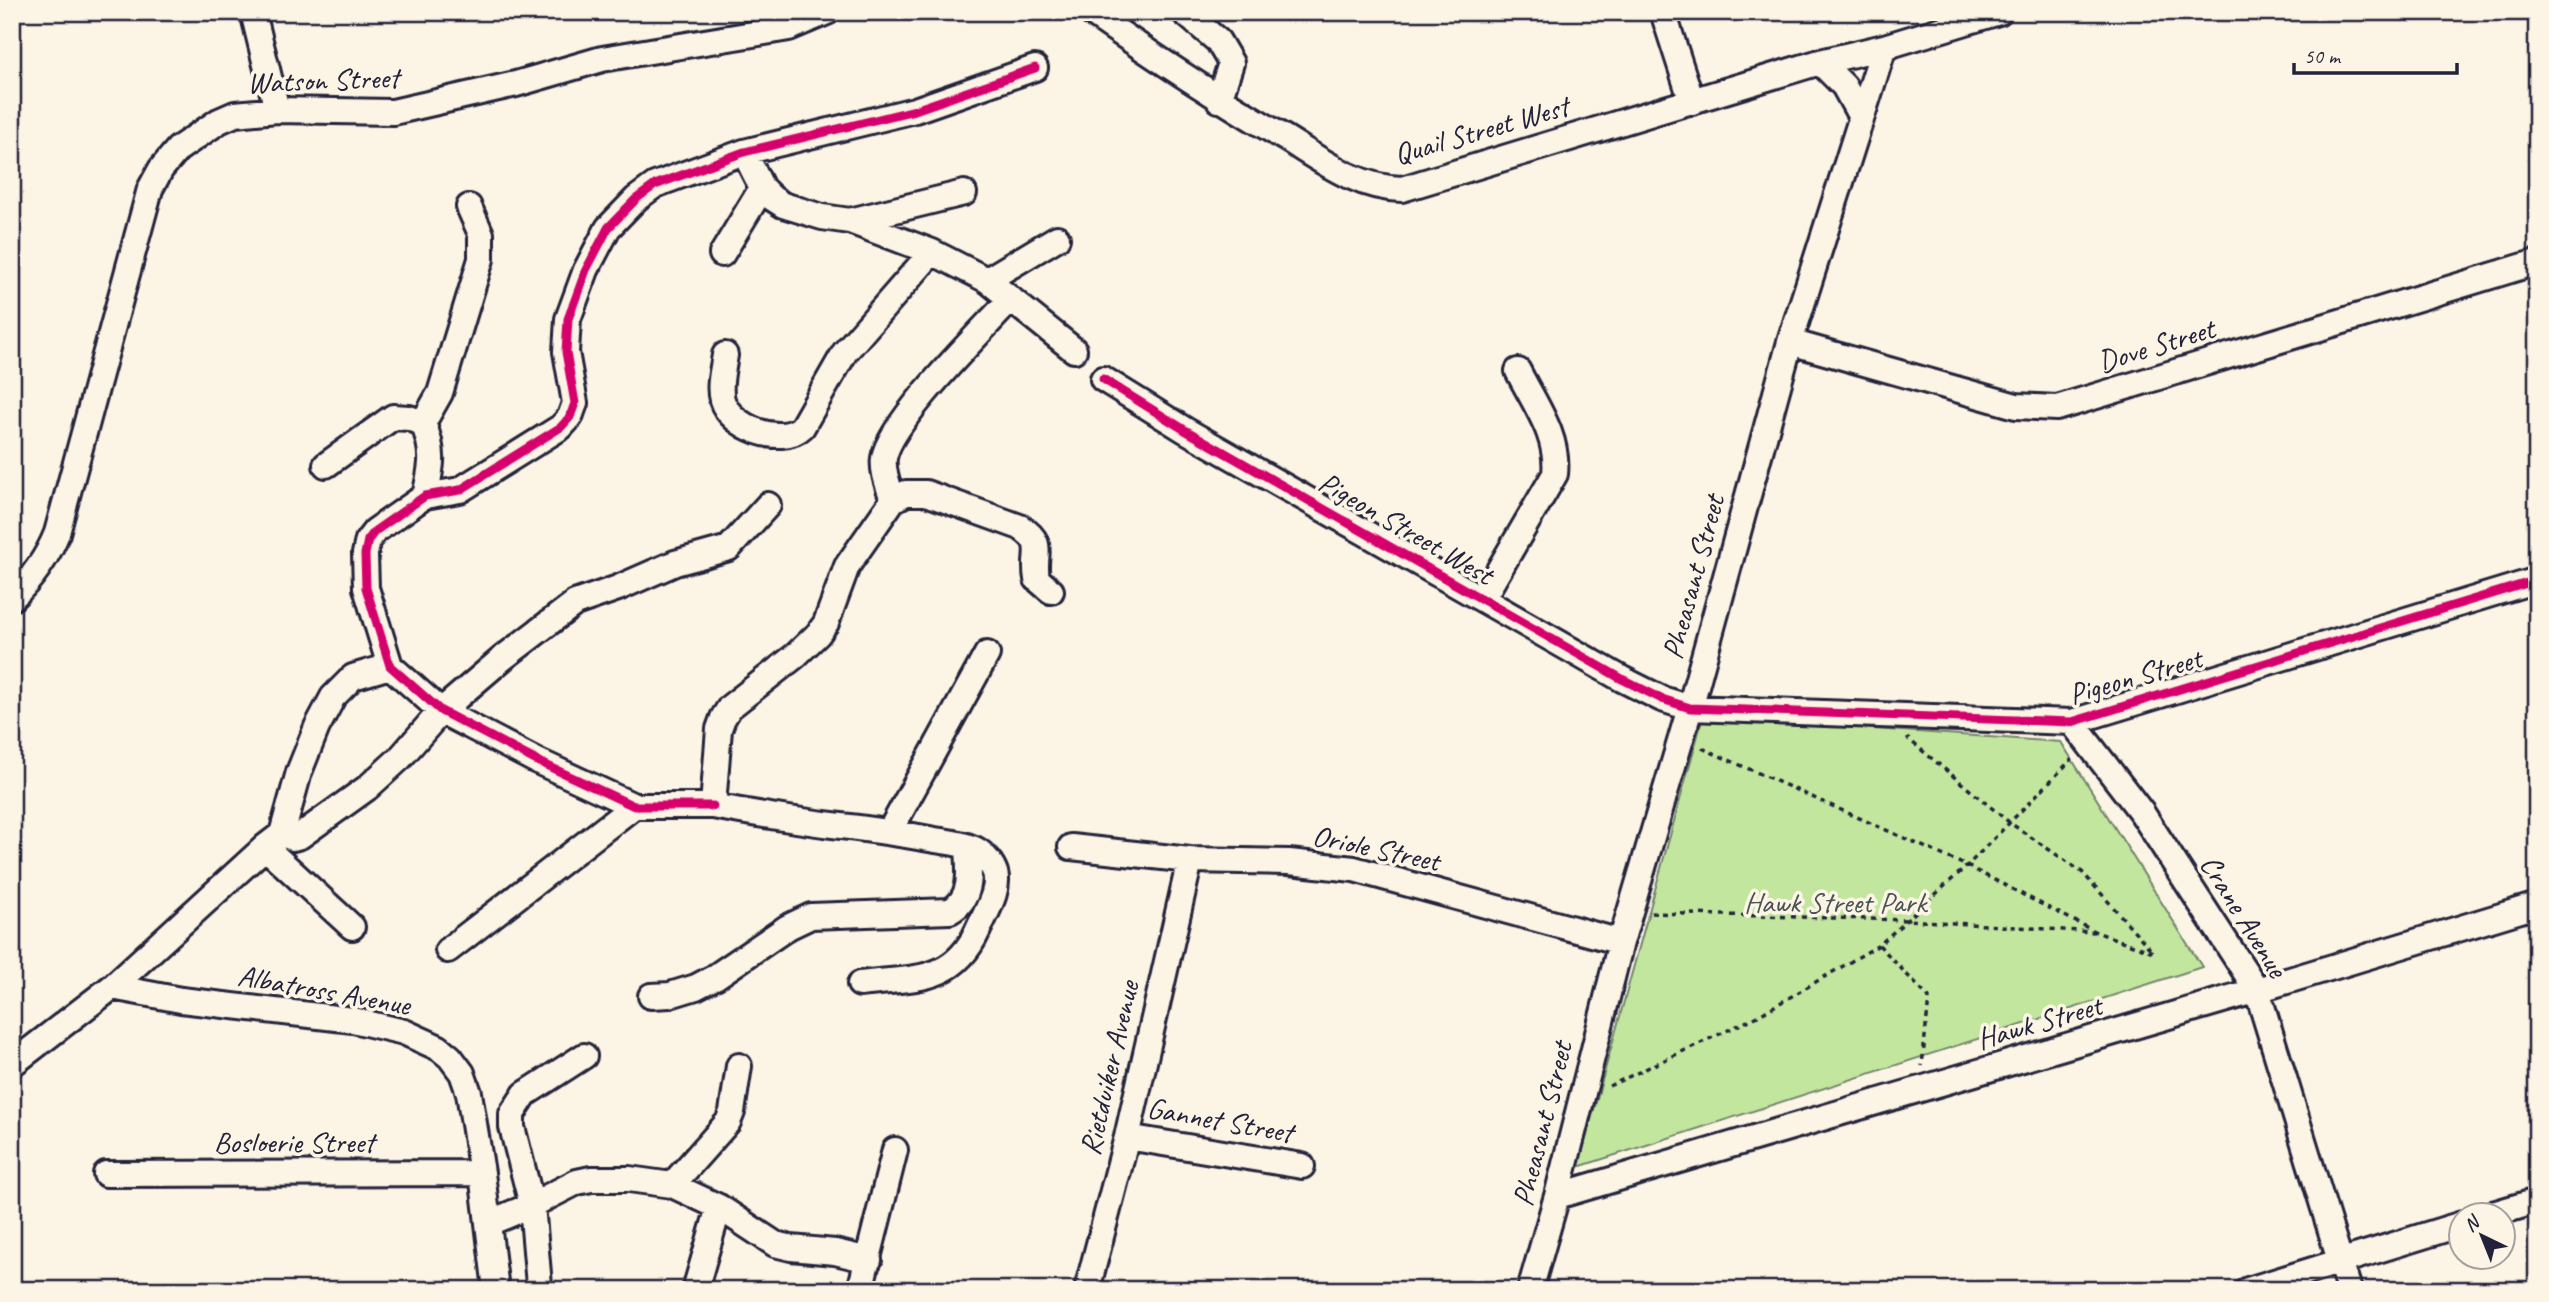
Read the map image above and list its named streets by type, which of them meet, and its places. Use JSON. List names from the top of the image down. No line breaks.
{"streets":{"street":["Watson Street","Quail Street West","Dove Street","Pigeon Street West","Pheasant Street","Pigeon Street","Oriole Street","Crane Avenue","Albatross Avenue","Hawk Street","Rietduiker Avenue","Gannet Street","Bosloerie Street"]},"crossings":[["Quail Street West","Pheasant Street"],["Dove Street","Pheasant Street"],["Pigeon Street West","Pheasant Street"],["Pigeon Street West","Pigeon Street"],["Pheasant Street","Pigeon Street"],["Pheasant Street","Oriole Street"],["Pheasant Street","Hawk Street"],["Pigeon Street","Crane Avenue"],["Oriole Street","Rietduiker Avenue"],["Crane Avenue","Hawk Street"],["Albatross Avenue","Bosloerie Street"],["Rietduiker Avenue","Gannet Street"]],"parks":["Hawk Street Park"],"scale_bar":"50 m","north":"top left"}
